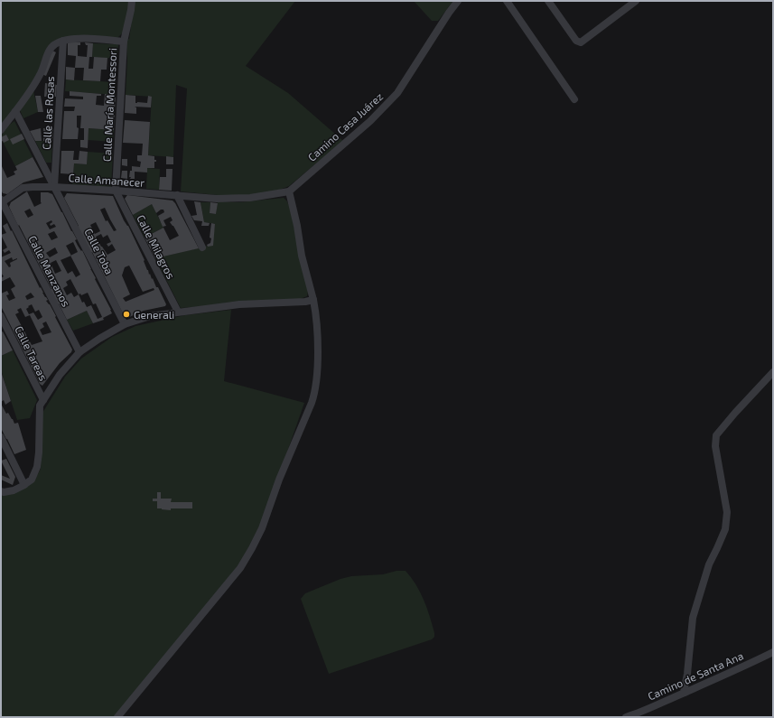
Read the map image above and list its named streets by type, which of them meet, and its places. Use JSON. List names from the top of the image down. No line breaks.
{"streets":{"street":["Calle María Montessori","Calle las Rosas","Camino Casa Juárez","Calle Amanecer","Calle Milagros","Calle Toba","Calle Manzanos","Calle Tareas","Camino de Santa Ana"]},"crossings":[["Calle María Montessori","Calle Amanecer"],["Calle María Montessori","Calle Milagros"],["Calle las Rosas","Calle Amanecer"],["Calle las Rosas","Calle Toba"],["Camino Casa Juárez","Calle Amanecer"],["Calle Amanecer","Calle Milagros"],["Calle Amanecer","Calle Toba"],["Calle Amanecer","Calle Manzanos"]],"places":["Generali"]}
